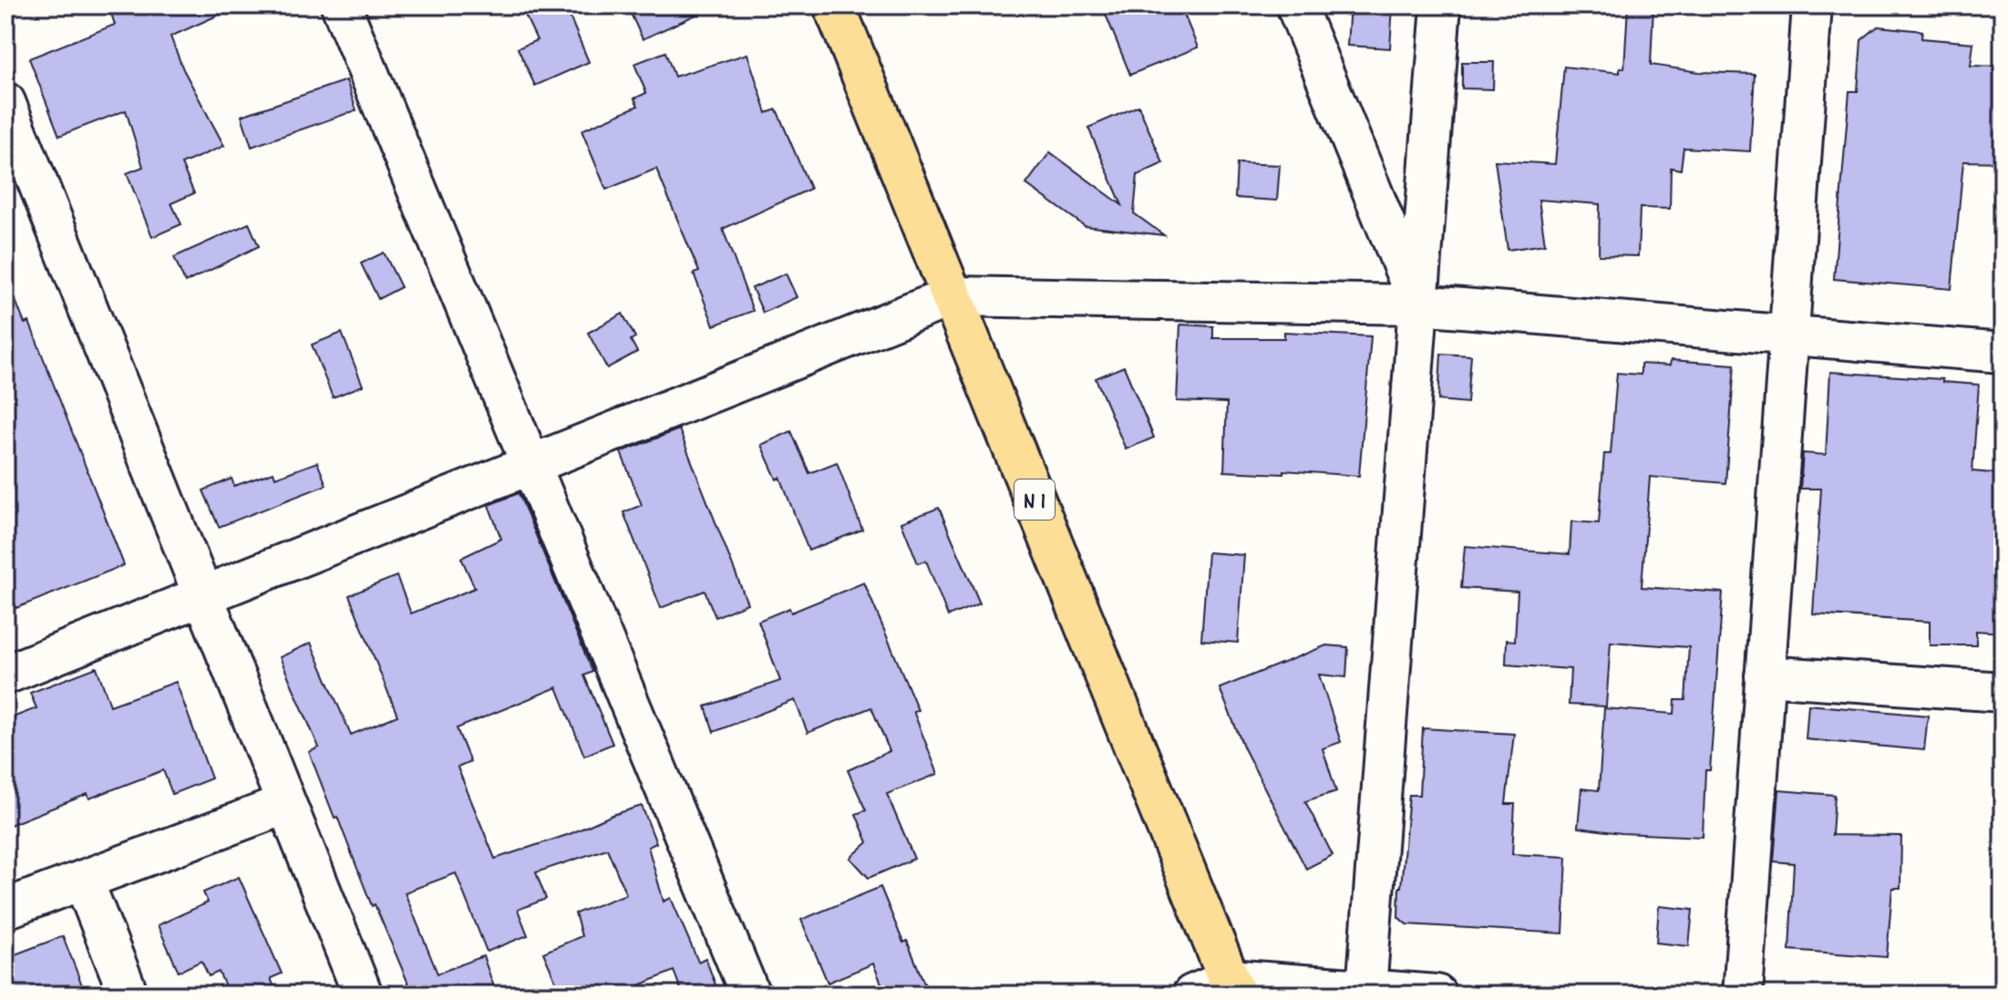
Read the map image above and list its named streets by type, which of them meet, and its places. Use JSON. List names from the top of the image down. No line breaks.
{"streets":{"highway":["N 1"]}}
